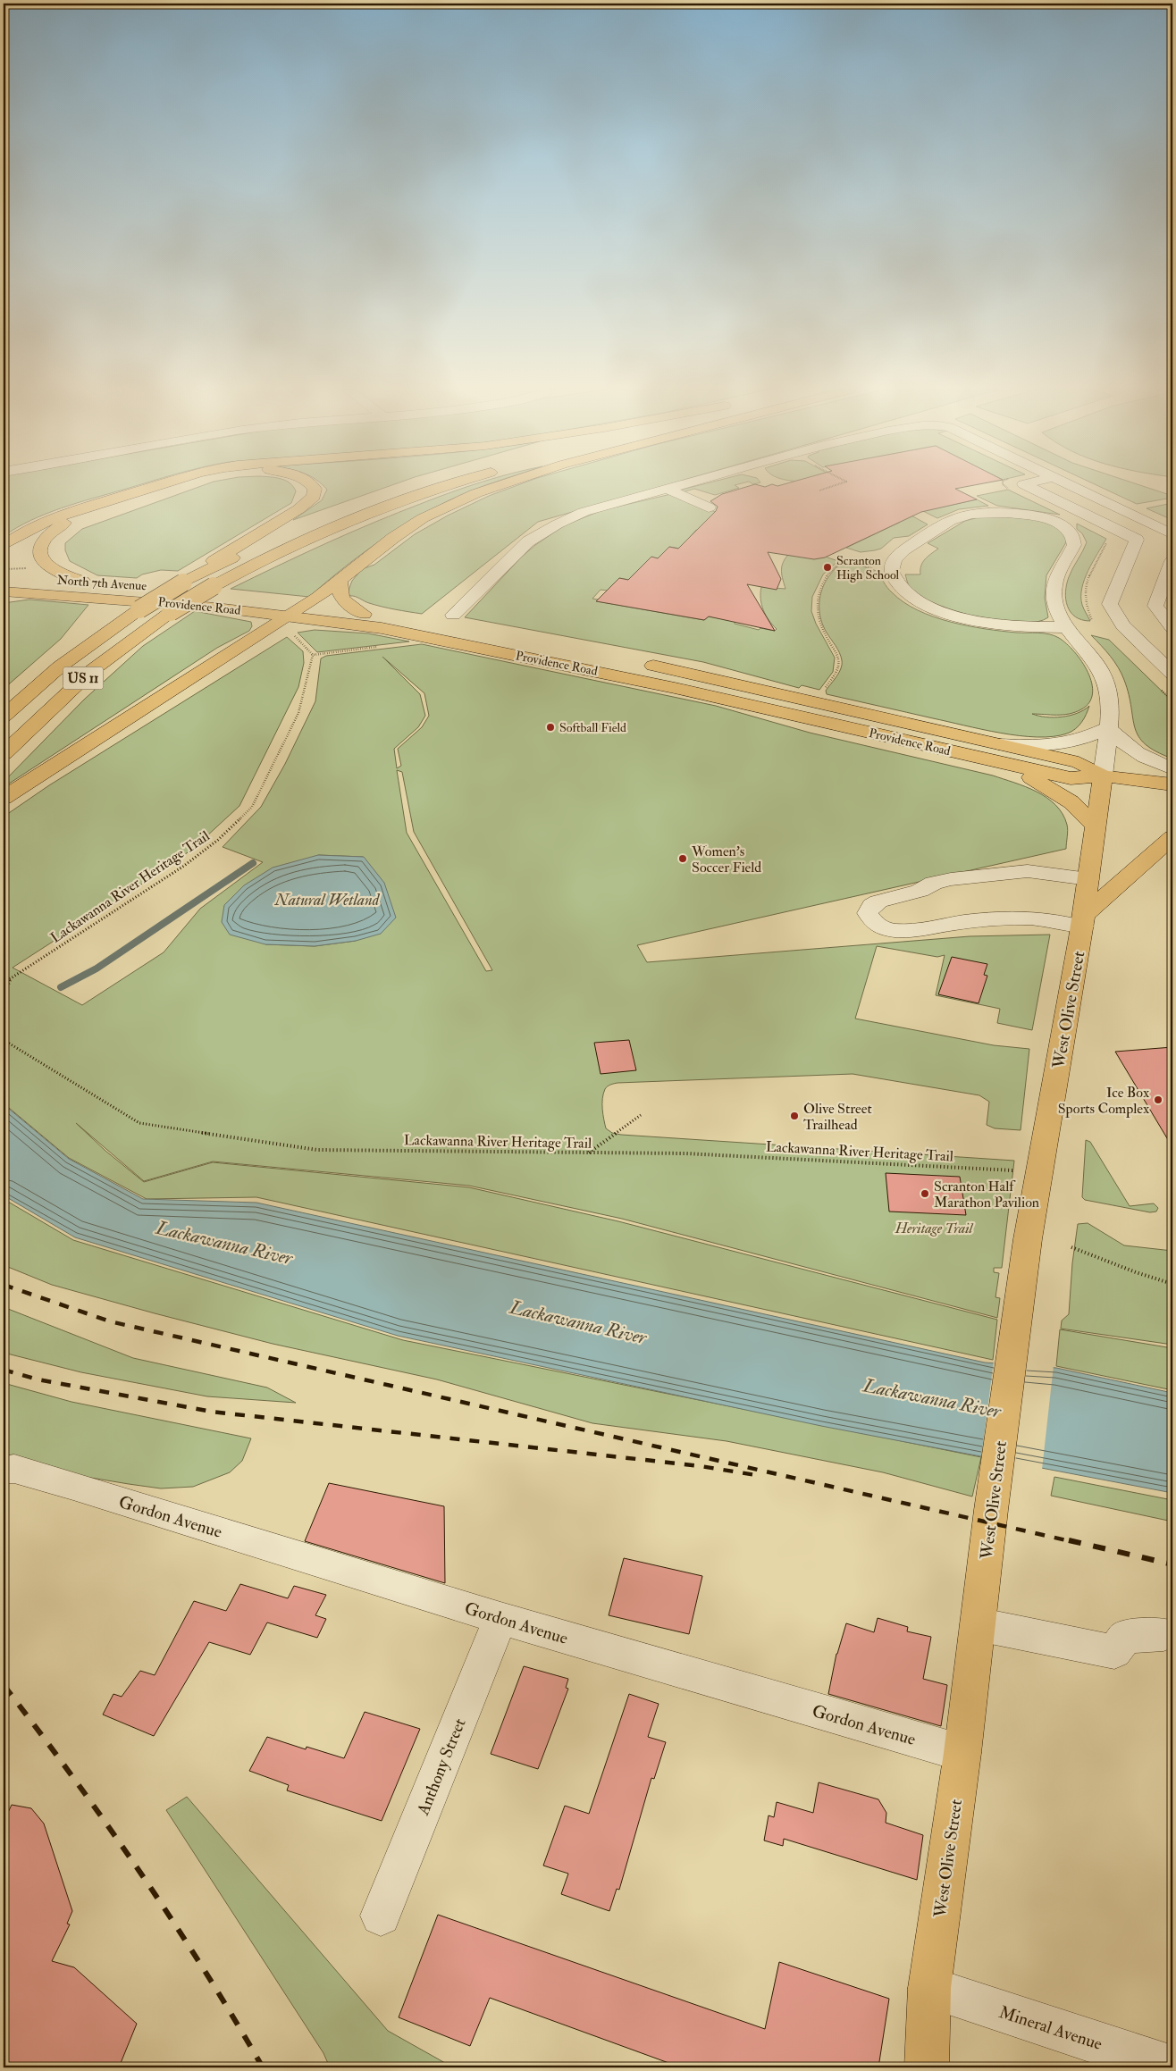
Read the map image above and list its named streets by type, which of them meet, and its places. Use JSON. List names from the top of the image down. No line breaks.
{"streets":{"main road":["North 7th Avenue","Providence Road","US 11","West Olive Street"],"street":["Gordon Avenue","Anthony Street","Mineral Avenue"],"path":["Lackawanna River Heritage Trail"]},"crossings":[["North 7th Avenue","Providence Road"],["Providence Road","West Olive Street"],["West Olive Street","Gordon Avenue"],["West Olive Street","Mineral Avenue"],["Gordon Avenue","Anthony Street"]],"water":["Natural Wetland","Lackawanna River"],"parks":["Heritage Trail"],"places":["Scranton High School","Softball Field","Women's Soccer Field","Ice Box Sports Complex","Olive Street Trailhead","Scranton Half Marathon Pavilion"]}
